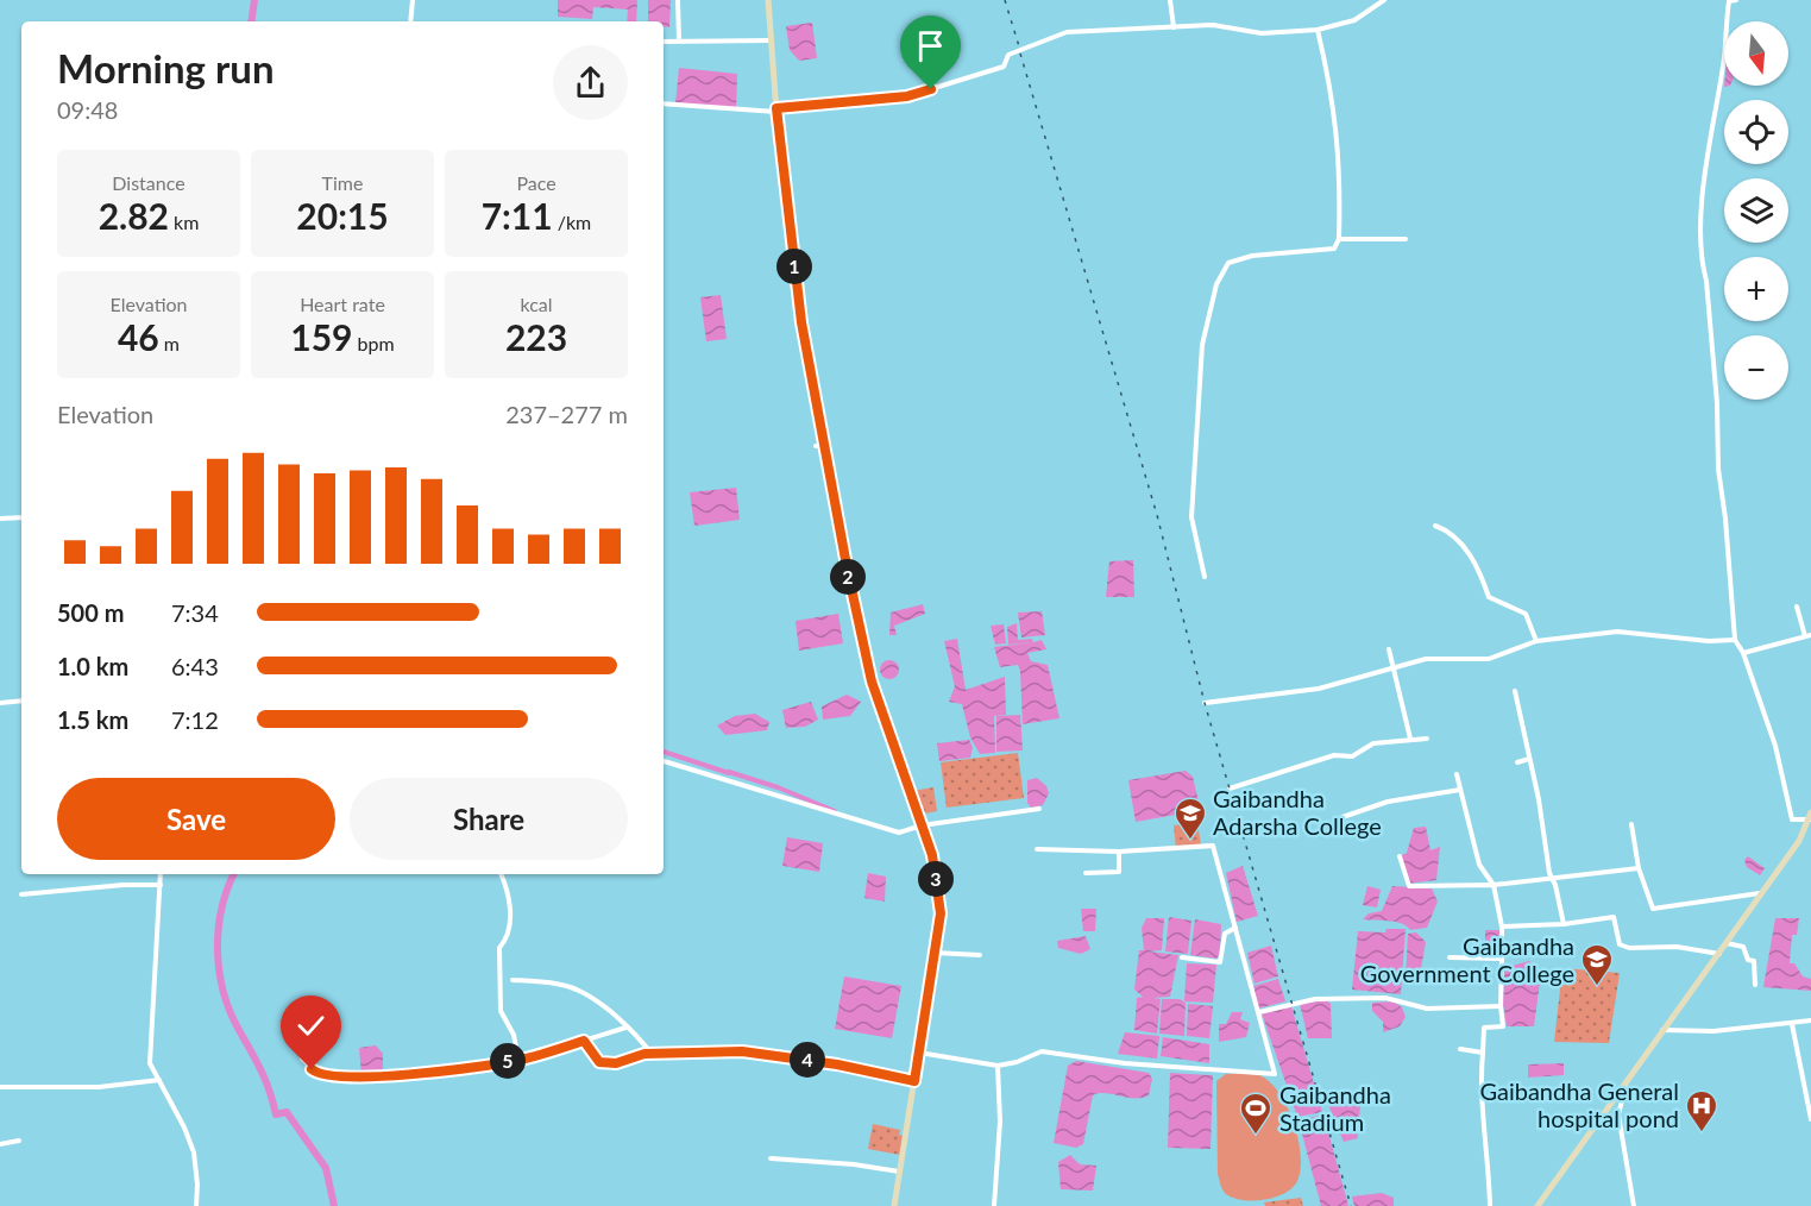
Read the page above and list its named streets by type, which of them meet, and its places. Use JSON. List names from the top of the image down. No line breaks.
{"places":{"school or university":["Gaibandha Adarsha College","Gaibandha Government College"],"hospital":["Gaibandha General hospital pond"],"sports":["Gaibandha Stadium"]},"north":"bottom","page":{"map_buttons":["+","−"],"heading":["Morning run","09:48"],"stats":[["Distance","2.82 km"],["Time","20:15"],["Pace","7:11 /km"],["Elevation","46 m"],["Heart rate","159 bpm"],["kcal","223"]],"pins":["1","2","3","4","5"],"chart":["Elevation","237–277 m"],"list":[{"name":"500 m","note":"7:34"},{"name":"1.0 km","note":"6:43"},{"name":"1.5 km","note":"7:12"}],"buttons":["Save","Share"]}}
